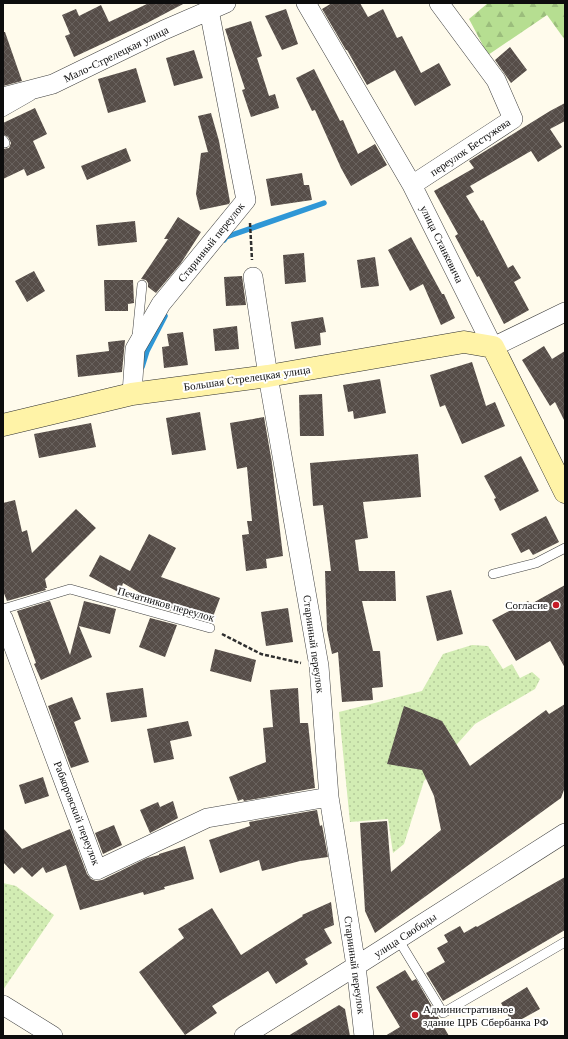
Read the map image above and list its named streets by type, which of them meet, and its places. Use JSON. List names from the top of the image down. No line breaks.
{"streets":{"street":["Мало-Стрелецкая улица","переулок Бестужева","Старинный переулок","улица Станкевича","Большая Стрелецкая улица","Рабкоровский переулок","улица Свободы"],"lane":["Печатников переулок"]},"crossings":[["Мало-Стрелецкая улица","Старинный переулок"],["переулок Бестужева","улица Станкевича"],["Старинный переулок","Большая Стрелецкая улица"],["Старинный переулок","Печатников переулок"],["Старинный переулок","Рабкоровский переулок"],["Старинный переулок","улица Свободы"],["улица Станкевича","Большая Стрелецкая улица"]],"places":["Согласие","Административное здание ЦРБ Сбербанка РФ"]}
